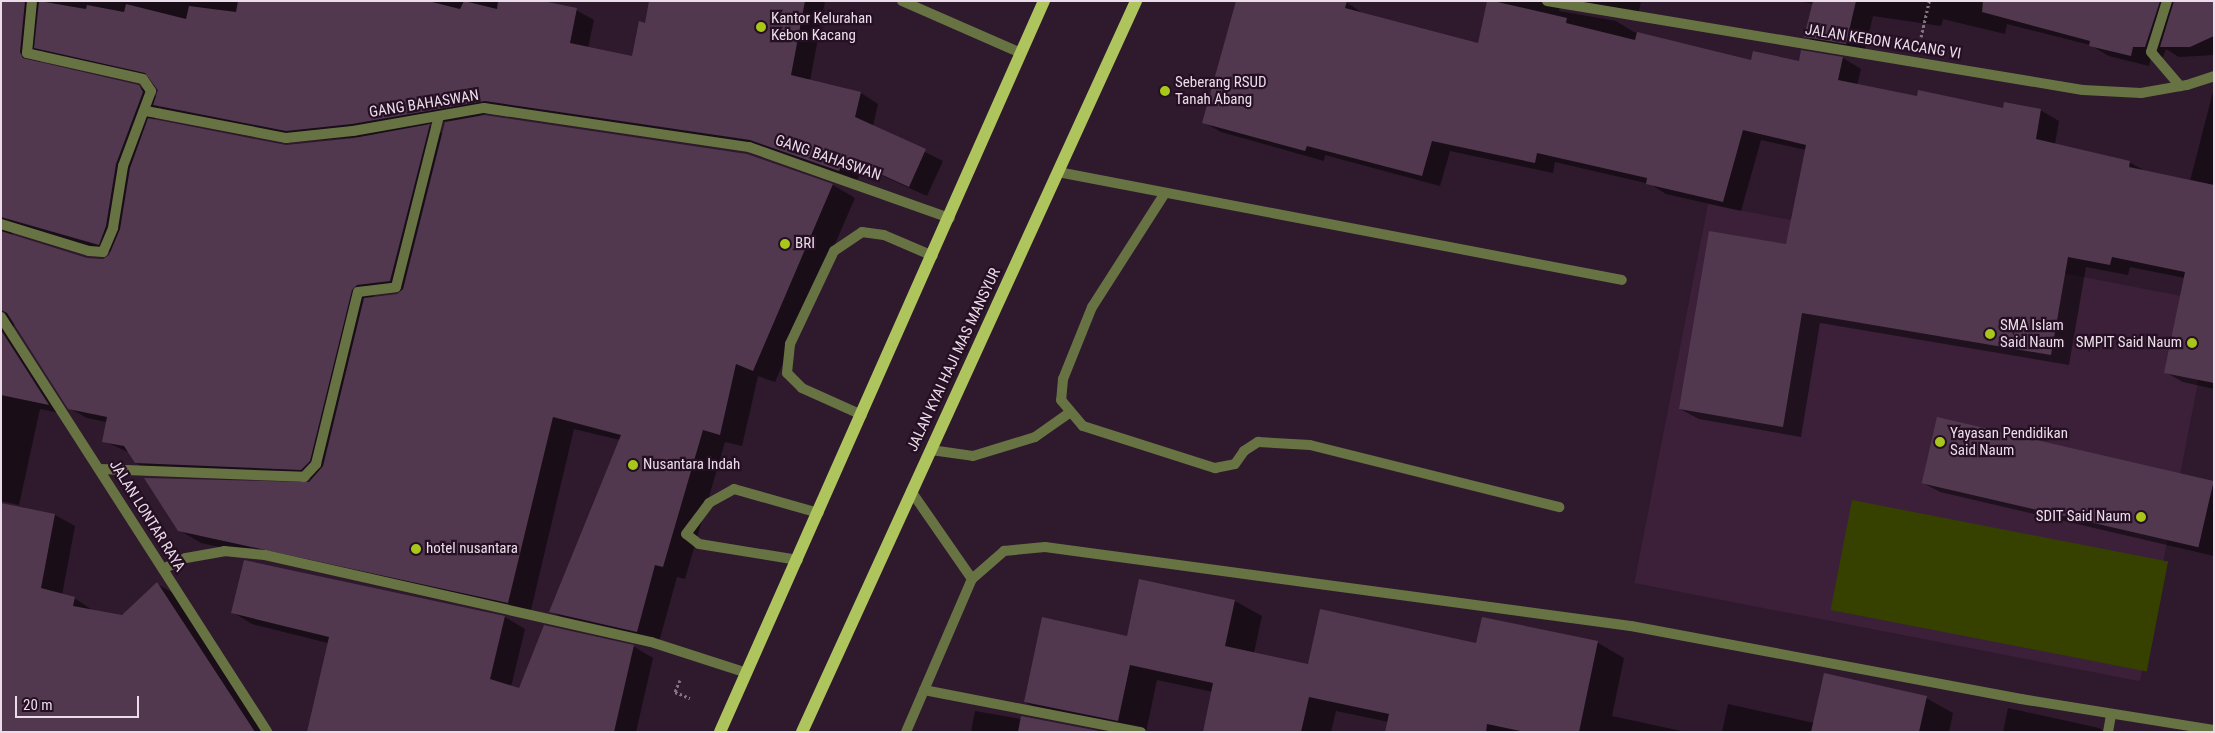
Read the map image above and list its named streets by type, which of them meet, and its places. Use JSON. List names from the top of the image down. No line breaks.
{"streets":{"main road":["JALAN KYAI HAJI MAS MANSYUR"],"street":["JALAN KEBON KACANG VI","GANG BAHASWAN","JALAN LONTAR RAYA"]},"places":["Kantor Kelurahan Kebon Kacang","Seberang RSUD Tanah Abang","BRI","SMA Islam Said Naum","SMPIT Said Naum","Yayasan Pendidikan Said Naum","Nusantara Indah","SDIT Said Naum","hotel nusantara"],"scale_bar":"20 m"}
